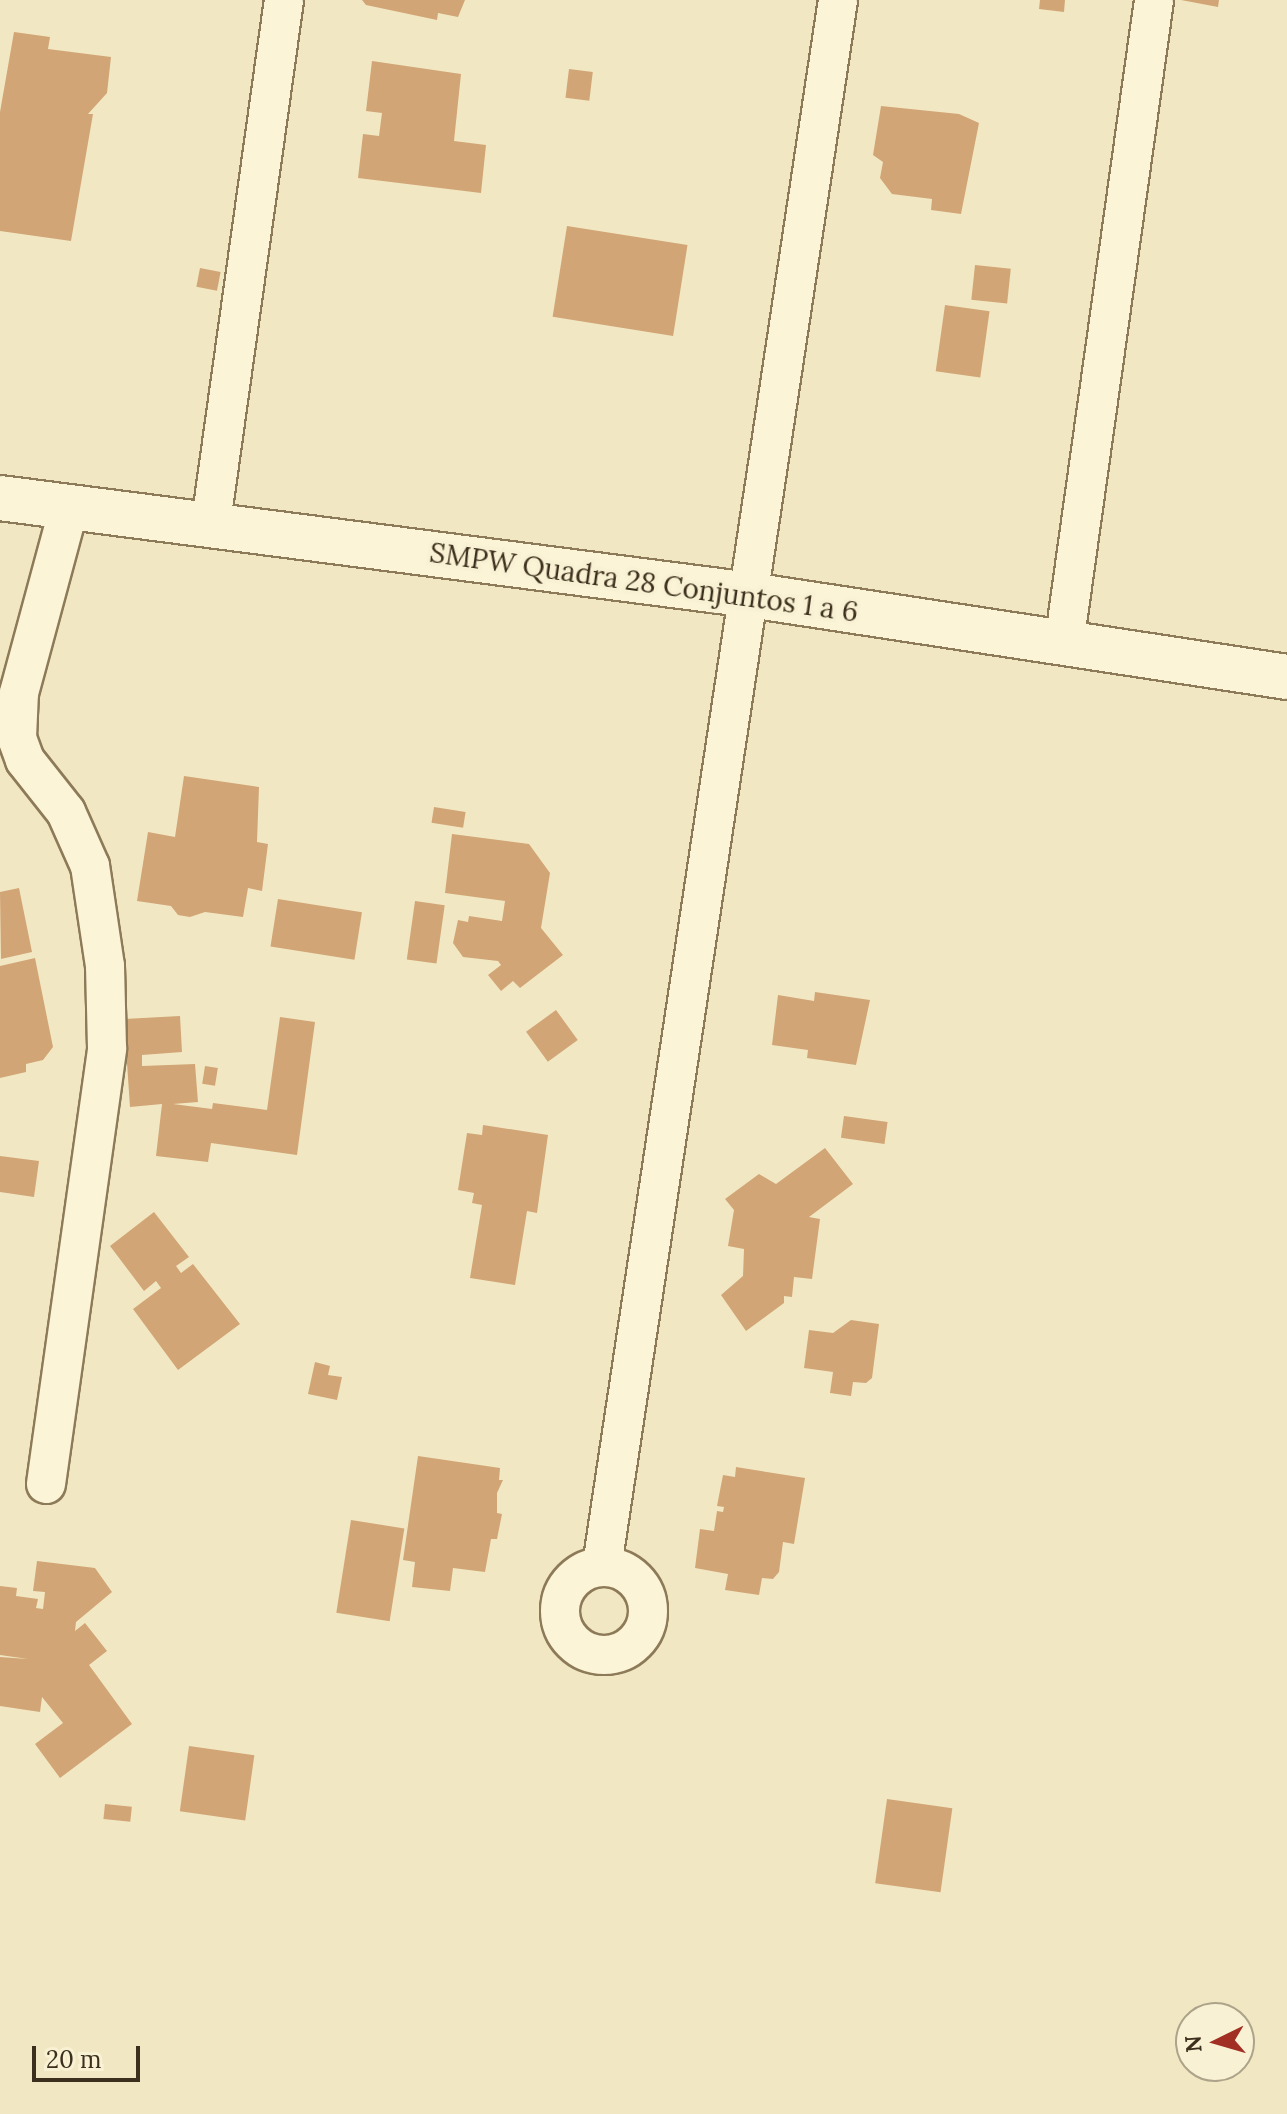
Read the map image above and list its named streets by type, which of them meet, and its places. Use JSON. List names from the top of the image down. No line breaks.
{"streets":{"street":["SMPW Quadra 28 Conjuntos 1 a 6"]},"scale_bar":"20 m","north":"left"}
